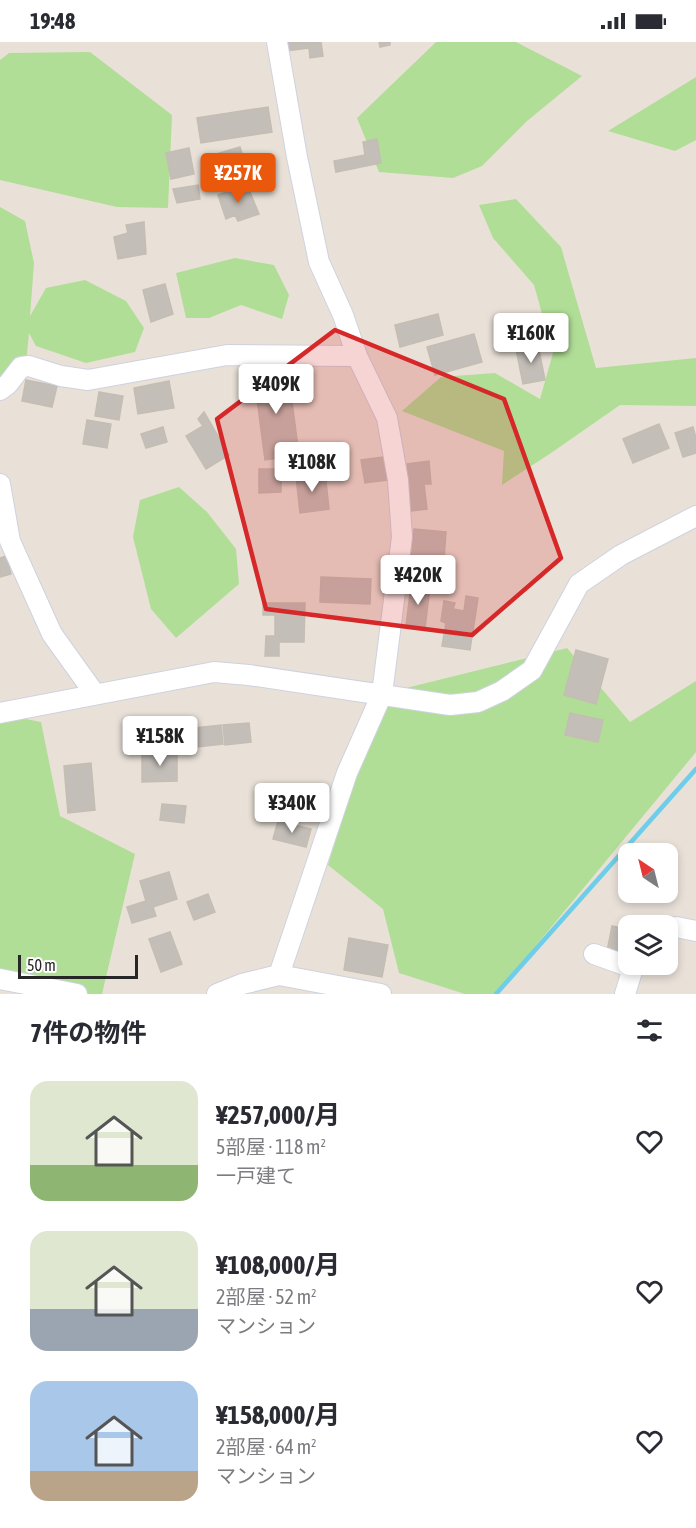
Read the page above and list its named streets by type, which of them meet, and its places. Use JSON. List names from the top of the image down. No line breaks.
{"scale_bar":"50 m","north":"top left","page":{"status":"19:48","price":["¥257K","¥160K","¥409K","¥108K","¥420K","¥158K","¥340K"],"scale":"50 m","heading":"7件の物件","list":[{"name":"¥257,000/月","note":"5部屋 · 118 m² · 一戸建て"},{"name":"¥108,000/月","note":"2部屋 · 52 m² · マンション"},{"name":"¥158,000/月","note":"2部屋 · 64 m² · マンション"}]}}
